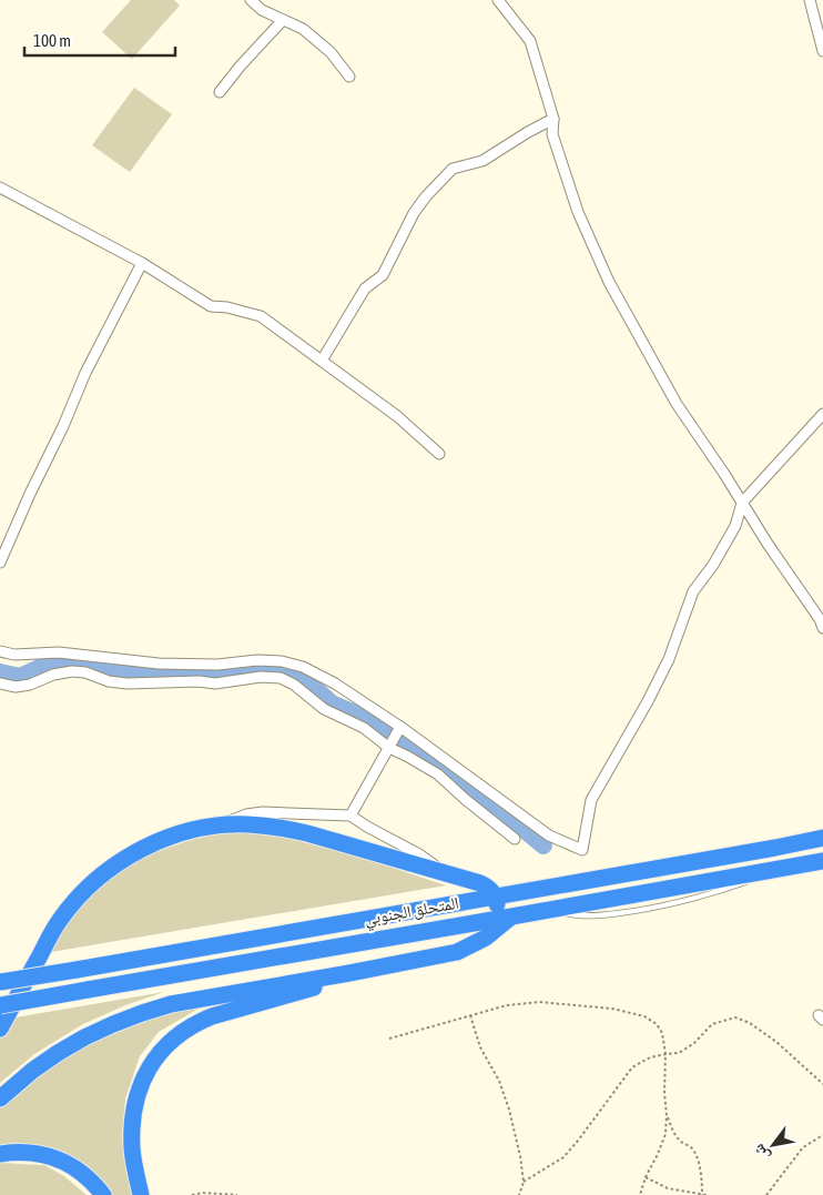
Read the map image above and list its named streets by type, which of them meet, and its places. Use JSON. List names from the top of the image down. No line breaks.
{"streets":{"highway":["المتحلق الجنوبي"]},"scale_bar":"100 m","north":"bottom left"}
